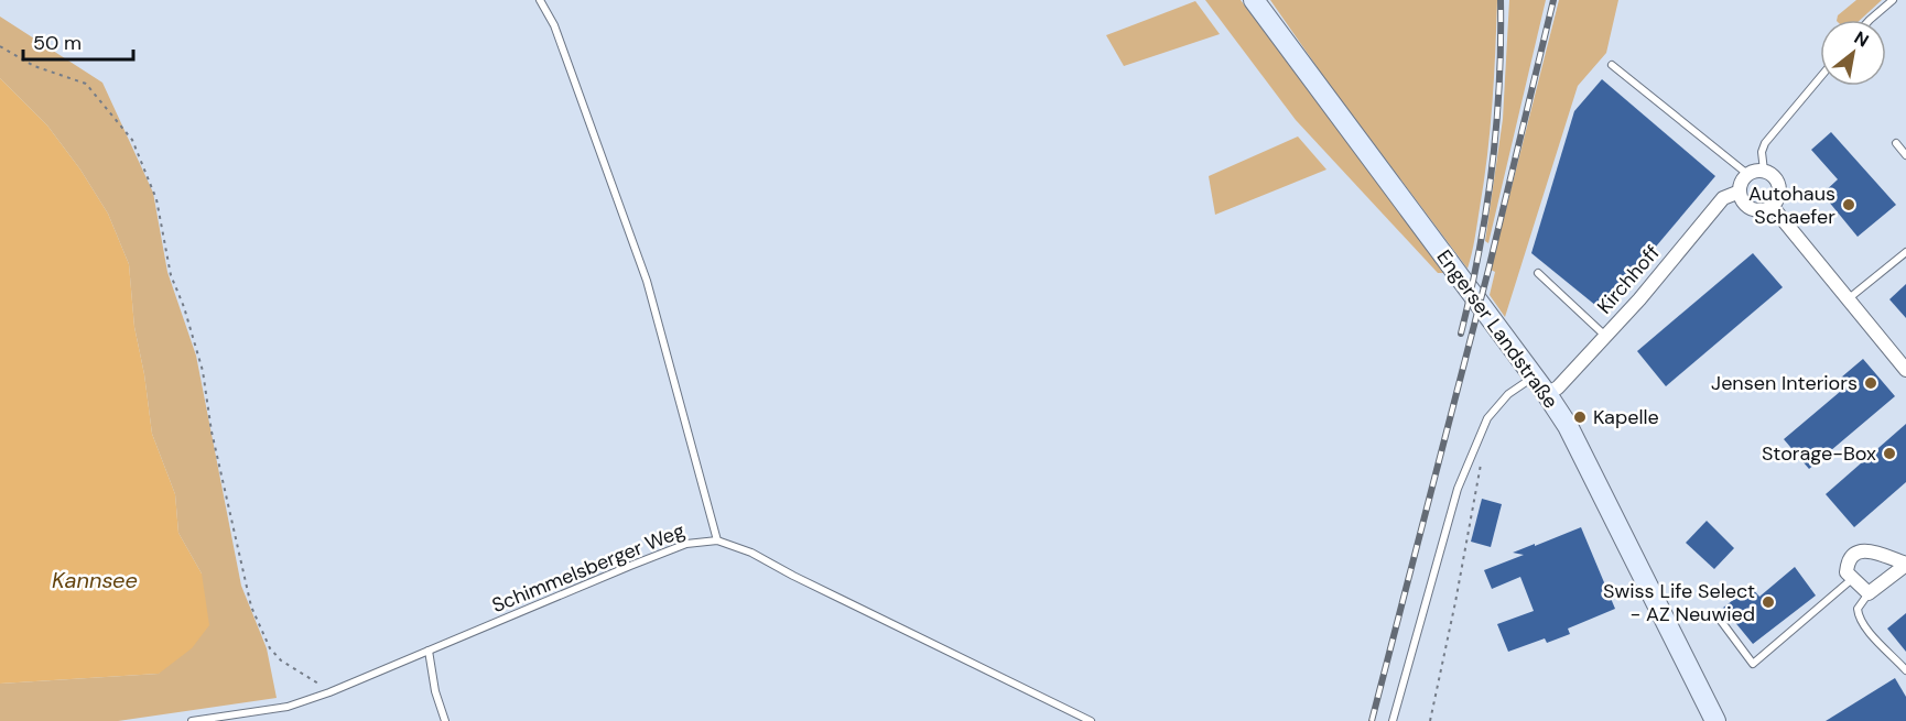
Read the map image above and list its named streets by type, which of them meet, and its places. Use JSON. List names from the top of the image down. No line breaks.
{"streets":{"main road":["Engerser Landstraße"],"street":["Kirchhoff"],"lane":["Schimmelsberger Weg"]},"crossings":[["Kirchhoff","Engerser Landstraße"]],"water":["Kannsee"],"places":["Autohaus Schaefer","Jensen Interiors","Kapelle","Storage-Box","Swiss Life Select - AZ Neuwied"],"scale_bar":"50 m","north":"top right"}
